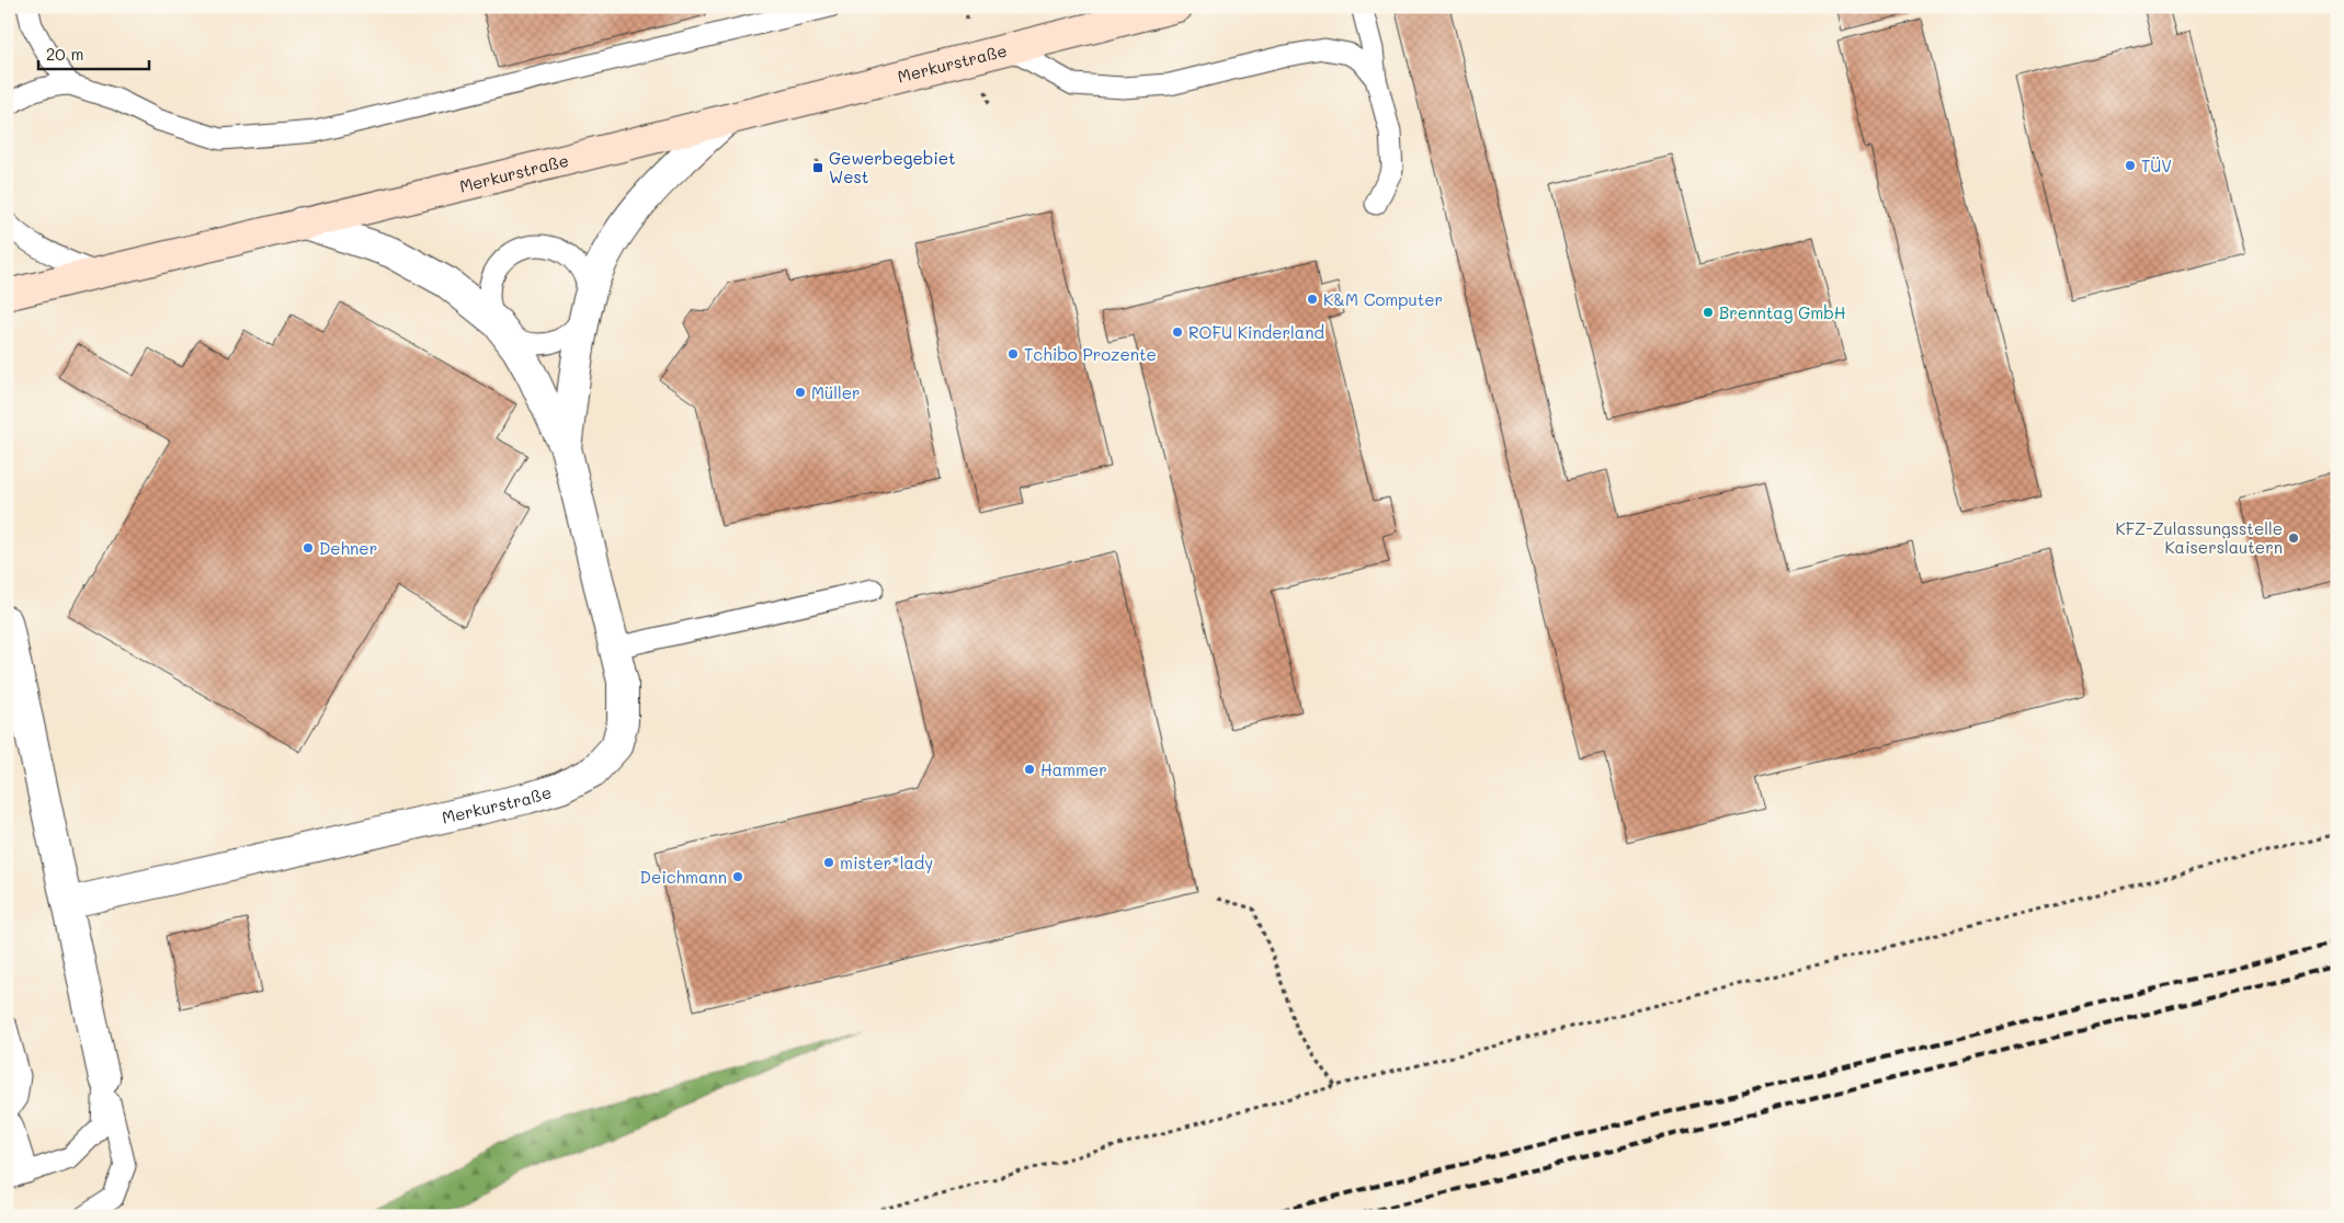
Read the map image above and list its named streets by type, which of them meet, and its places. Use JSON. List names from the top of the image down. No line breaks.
{"streets":{"street":["Merkurstraße"]},"places":{"other":["TÜV","K&M Computer","Brenntag GmbH","ROFU Kinderland","Tchibo Prozente","Müller","KFZ-Zulassungsstelle Kaiserslautern","Dehner","Hammer","mister*lady","Deichmann"],"transit":["Gewerbegebiet West"]},"scale_bar":"20 m"}
